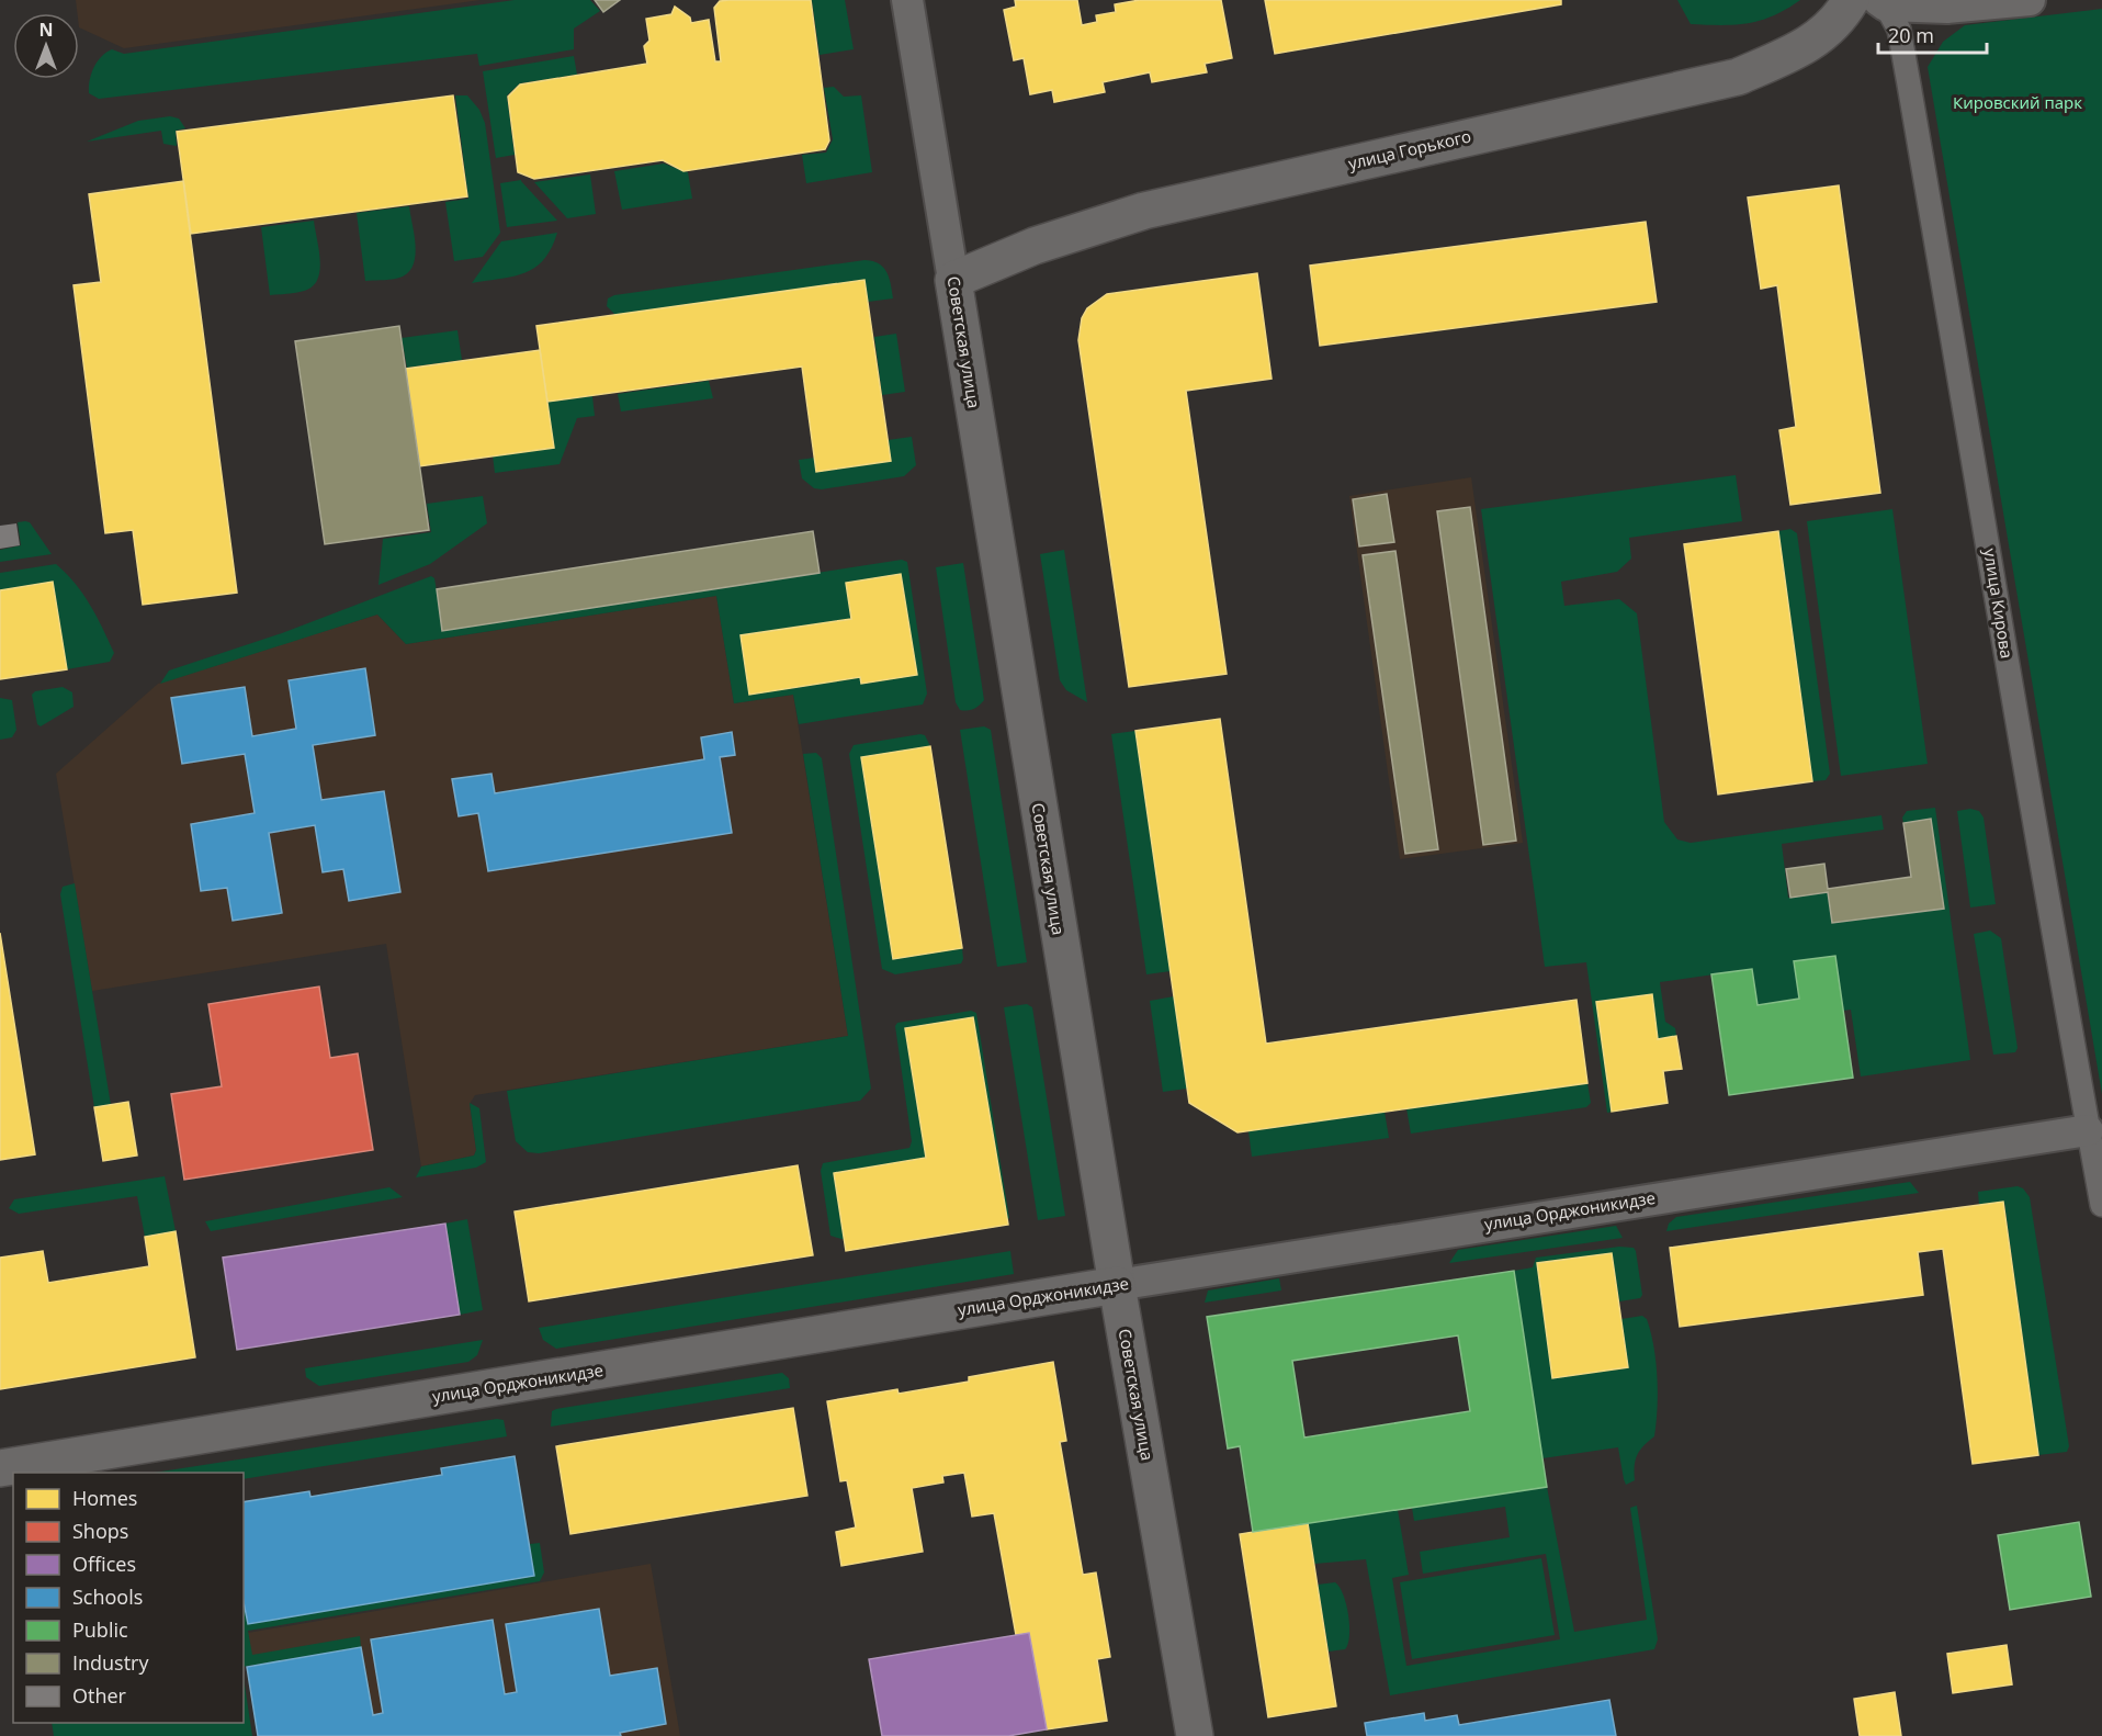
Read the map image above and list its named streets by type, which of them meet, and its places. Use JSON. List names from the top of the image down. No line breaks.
{"streets":{"street":["улица Горького","Советская улица","улица Кирова","улица Орджоникидзе"]},"crossings":[["улица Горького","Советская улица"],["Советская улица","улица Орджоникидзе"],["улица Кирова","улица Орджоникидзе"]],"parks":["Кировский парк"],"legend":["Homes","Shops","Offices","Schools","Public","Industry","Other"],"scale_bar":"20 m","north":"top"}
